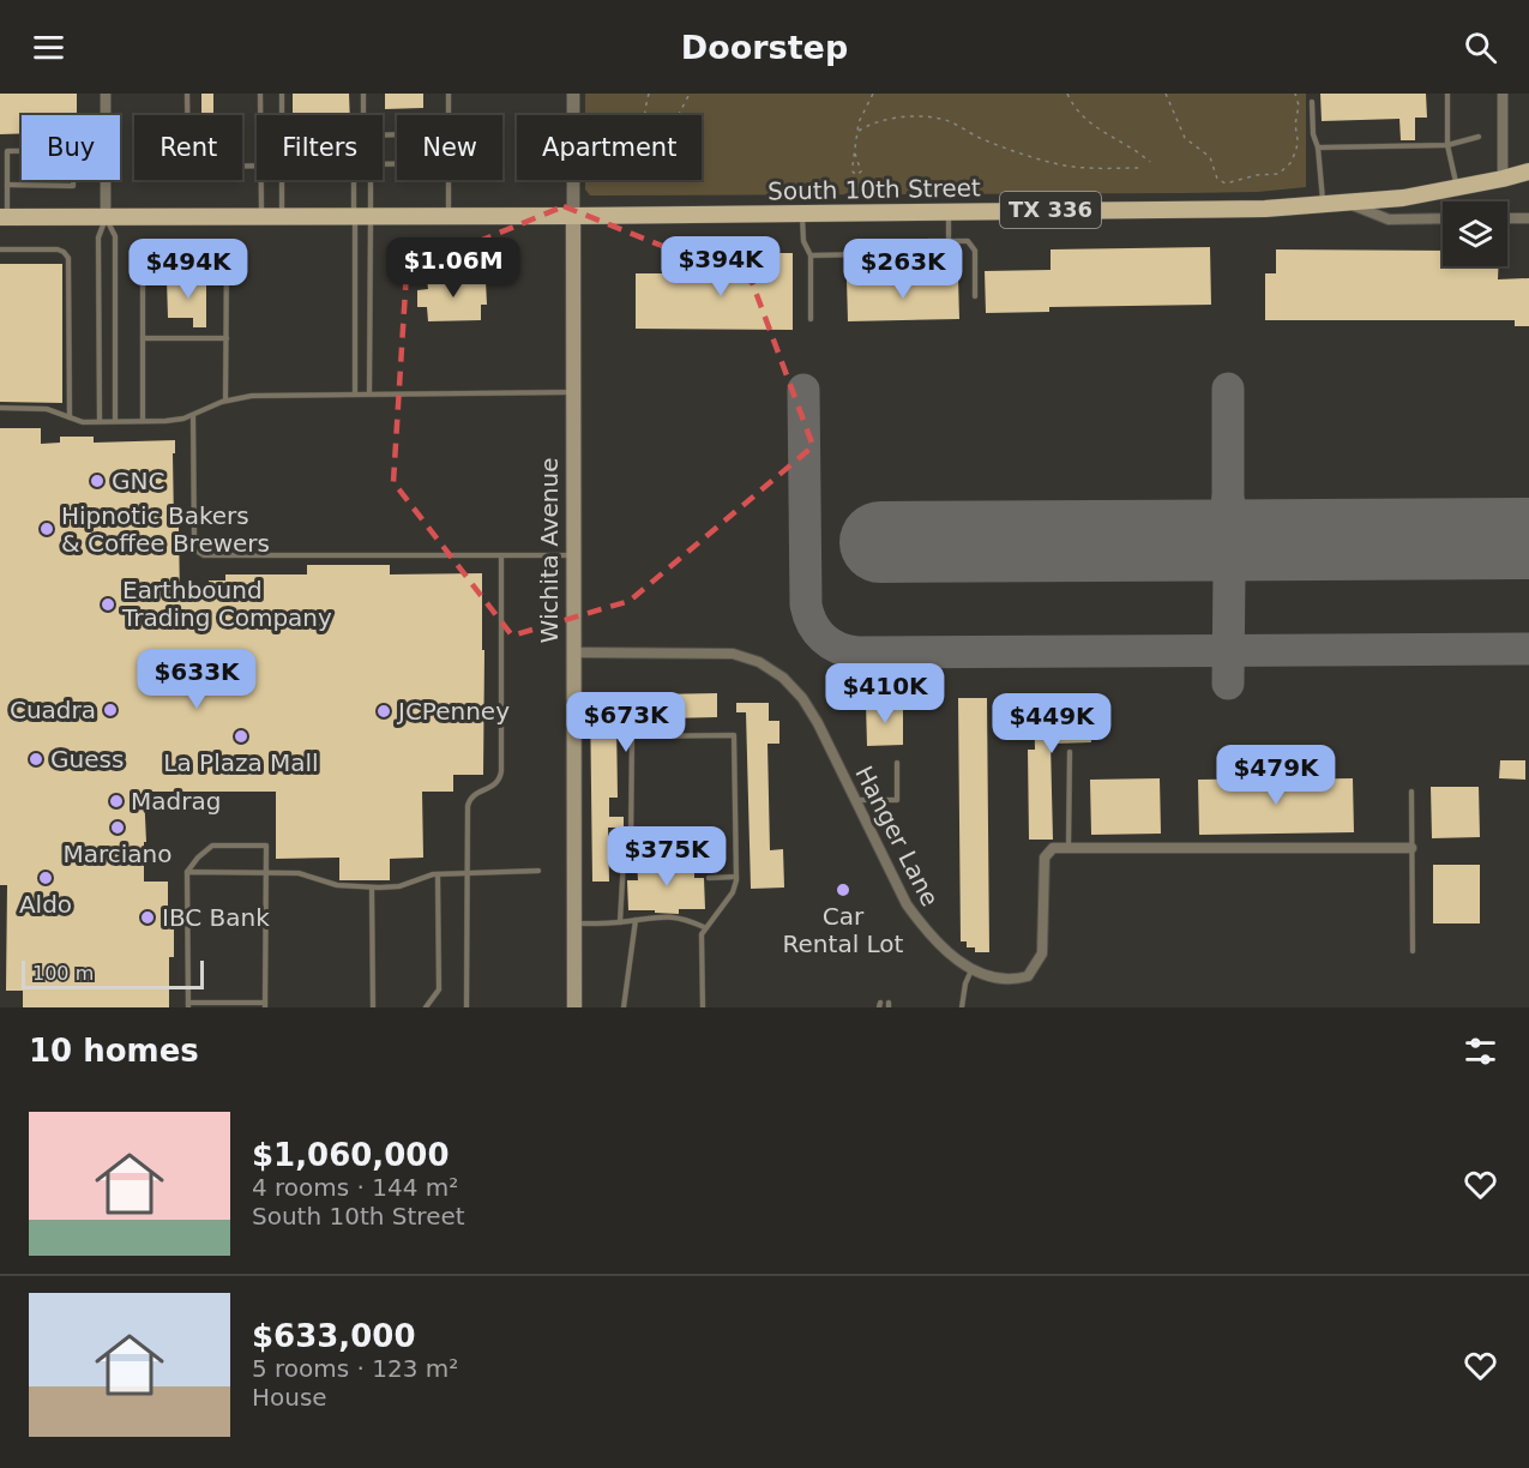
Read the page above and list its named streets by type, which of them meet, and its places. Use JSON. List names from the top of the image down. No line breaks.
{"streets":{"main road":["South 10th Street","TX 336","Wichita Avenue"],"street":["Hanger Lane"]},"crossings":[["South 10th Street","Wichita Avenue"],["Wichita Avenue","Hanger Lane"]],"places":["GNC","Hipnotic Bakers & Coffee Brewers","Earthbound Trading Company","Cuadra","JCPenney","La Plaza Mall","Guess","Madrag","Marciano","Aldo","Car Rental Lot","IBC Bank"],"scale_bar":"100 m","page":{"header":"Doorstep","chip":["Buy","Rent","Filters","New","Apartment"],"price":["$394K","$1.06M","$494K","$263K","$633K","$410K","$673K","$449K","$479K","$375K"],"scale":"100 m","heading":"10 homes","list":[{"name":"$1,060,000","note":"4 rooms · 144 m² · South 10th Street"},{"name":"$633,000","note":"5 rooms · 123 m² · House"}]}}
